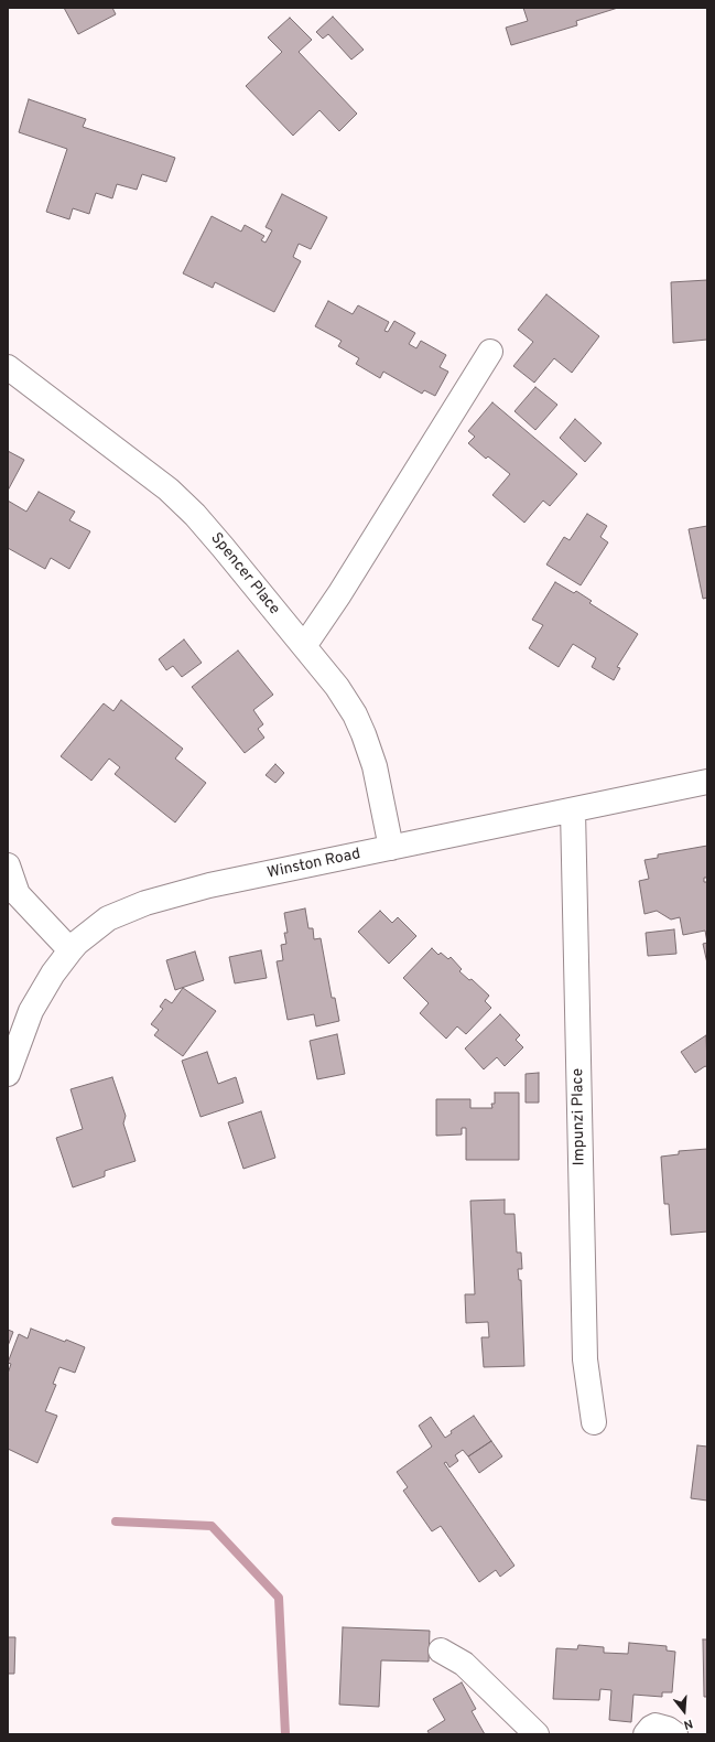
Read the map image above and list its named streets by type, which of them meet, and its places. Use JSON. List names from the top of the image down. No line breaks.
{"streets":{"street":["Spencer Place","Winston Road","Impunzi Place"]},"crossings":[["Spencer Place","Winston Road"],["Winston Road","Impunzi Place"]],"north":"bottom"}
